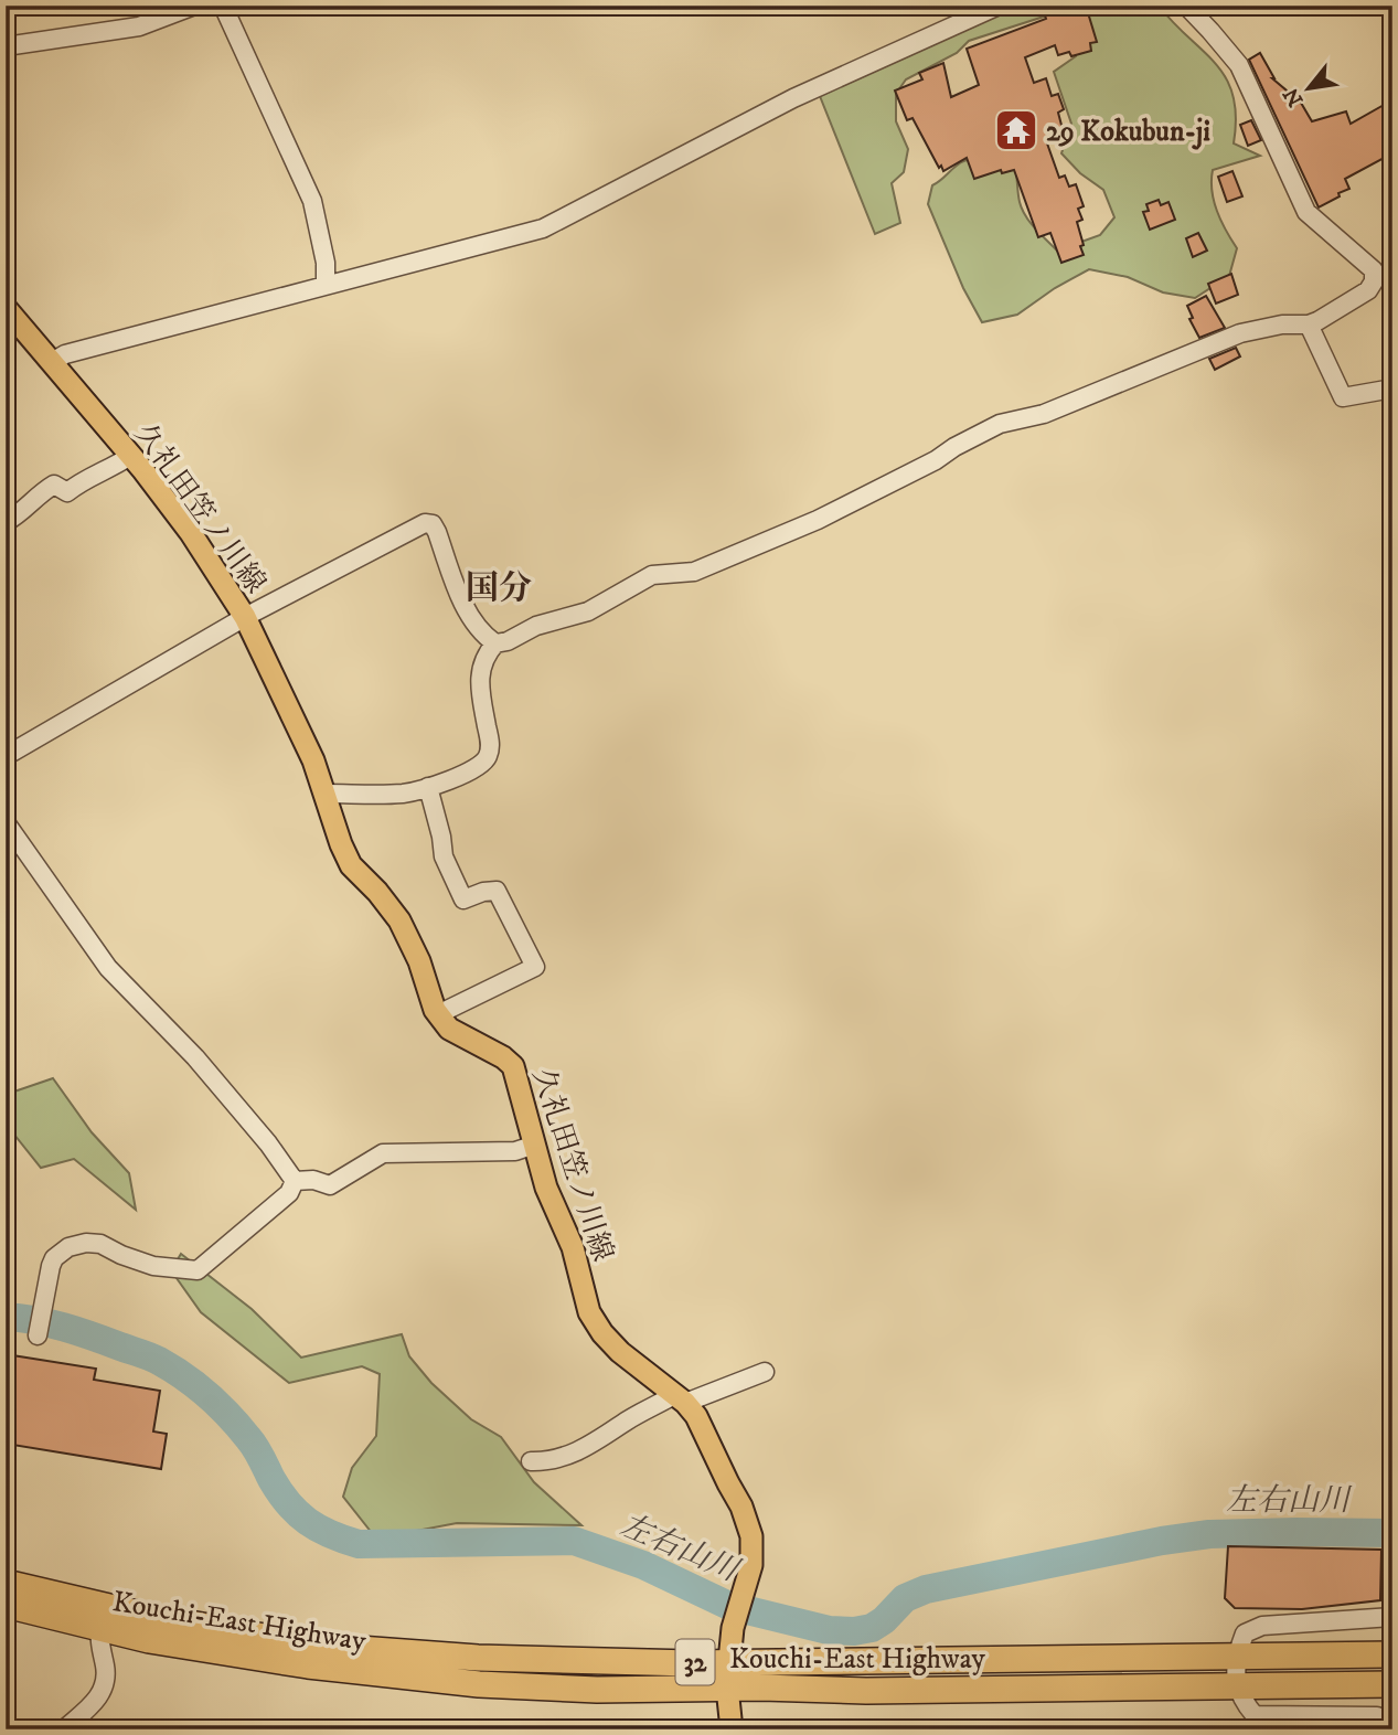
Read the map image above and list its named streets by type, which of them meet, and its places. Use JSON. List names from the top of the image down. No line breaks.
{"streets":{"highway":["Kouchi-East Highway","32"],"main road":["久礼田笠ノ川線"]},"crossings":[["久礼田笠ノ川線","Kouchi-East Highway"]],"districts":["国分"],"water":["左右山川"],"places":{"temple":["29 Kokubun-ji"]},"north":"bottom left"}
